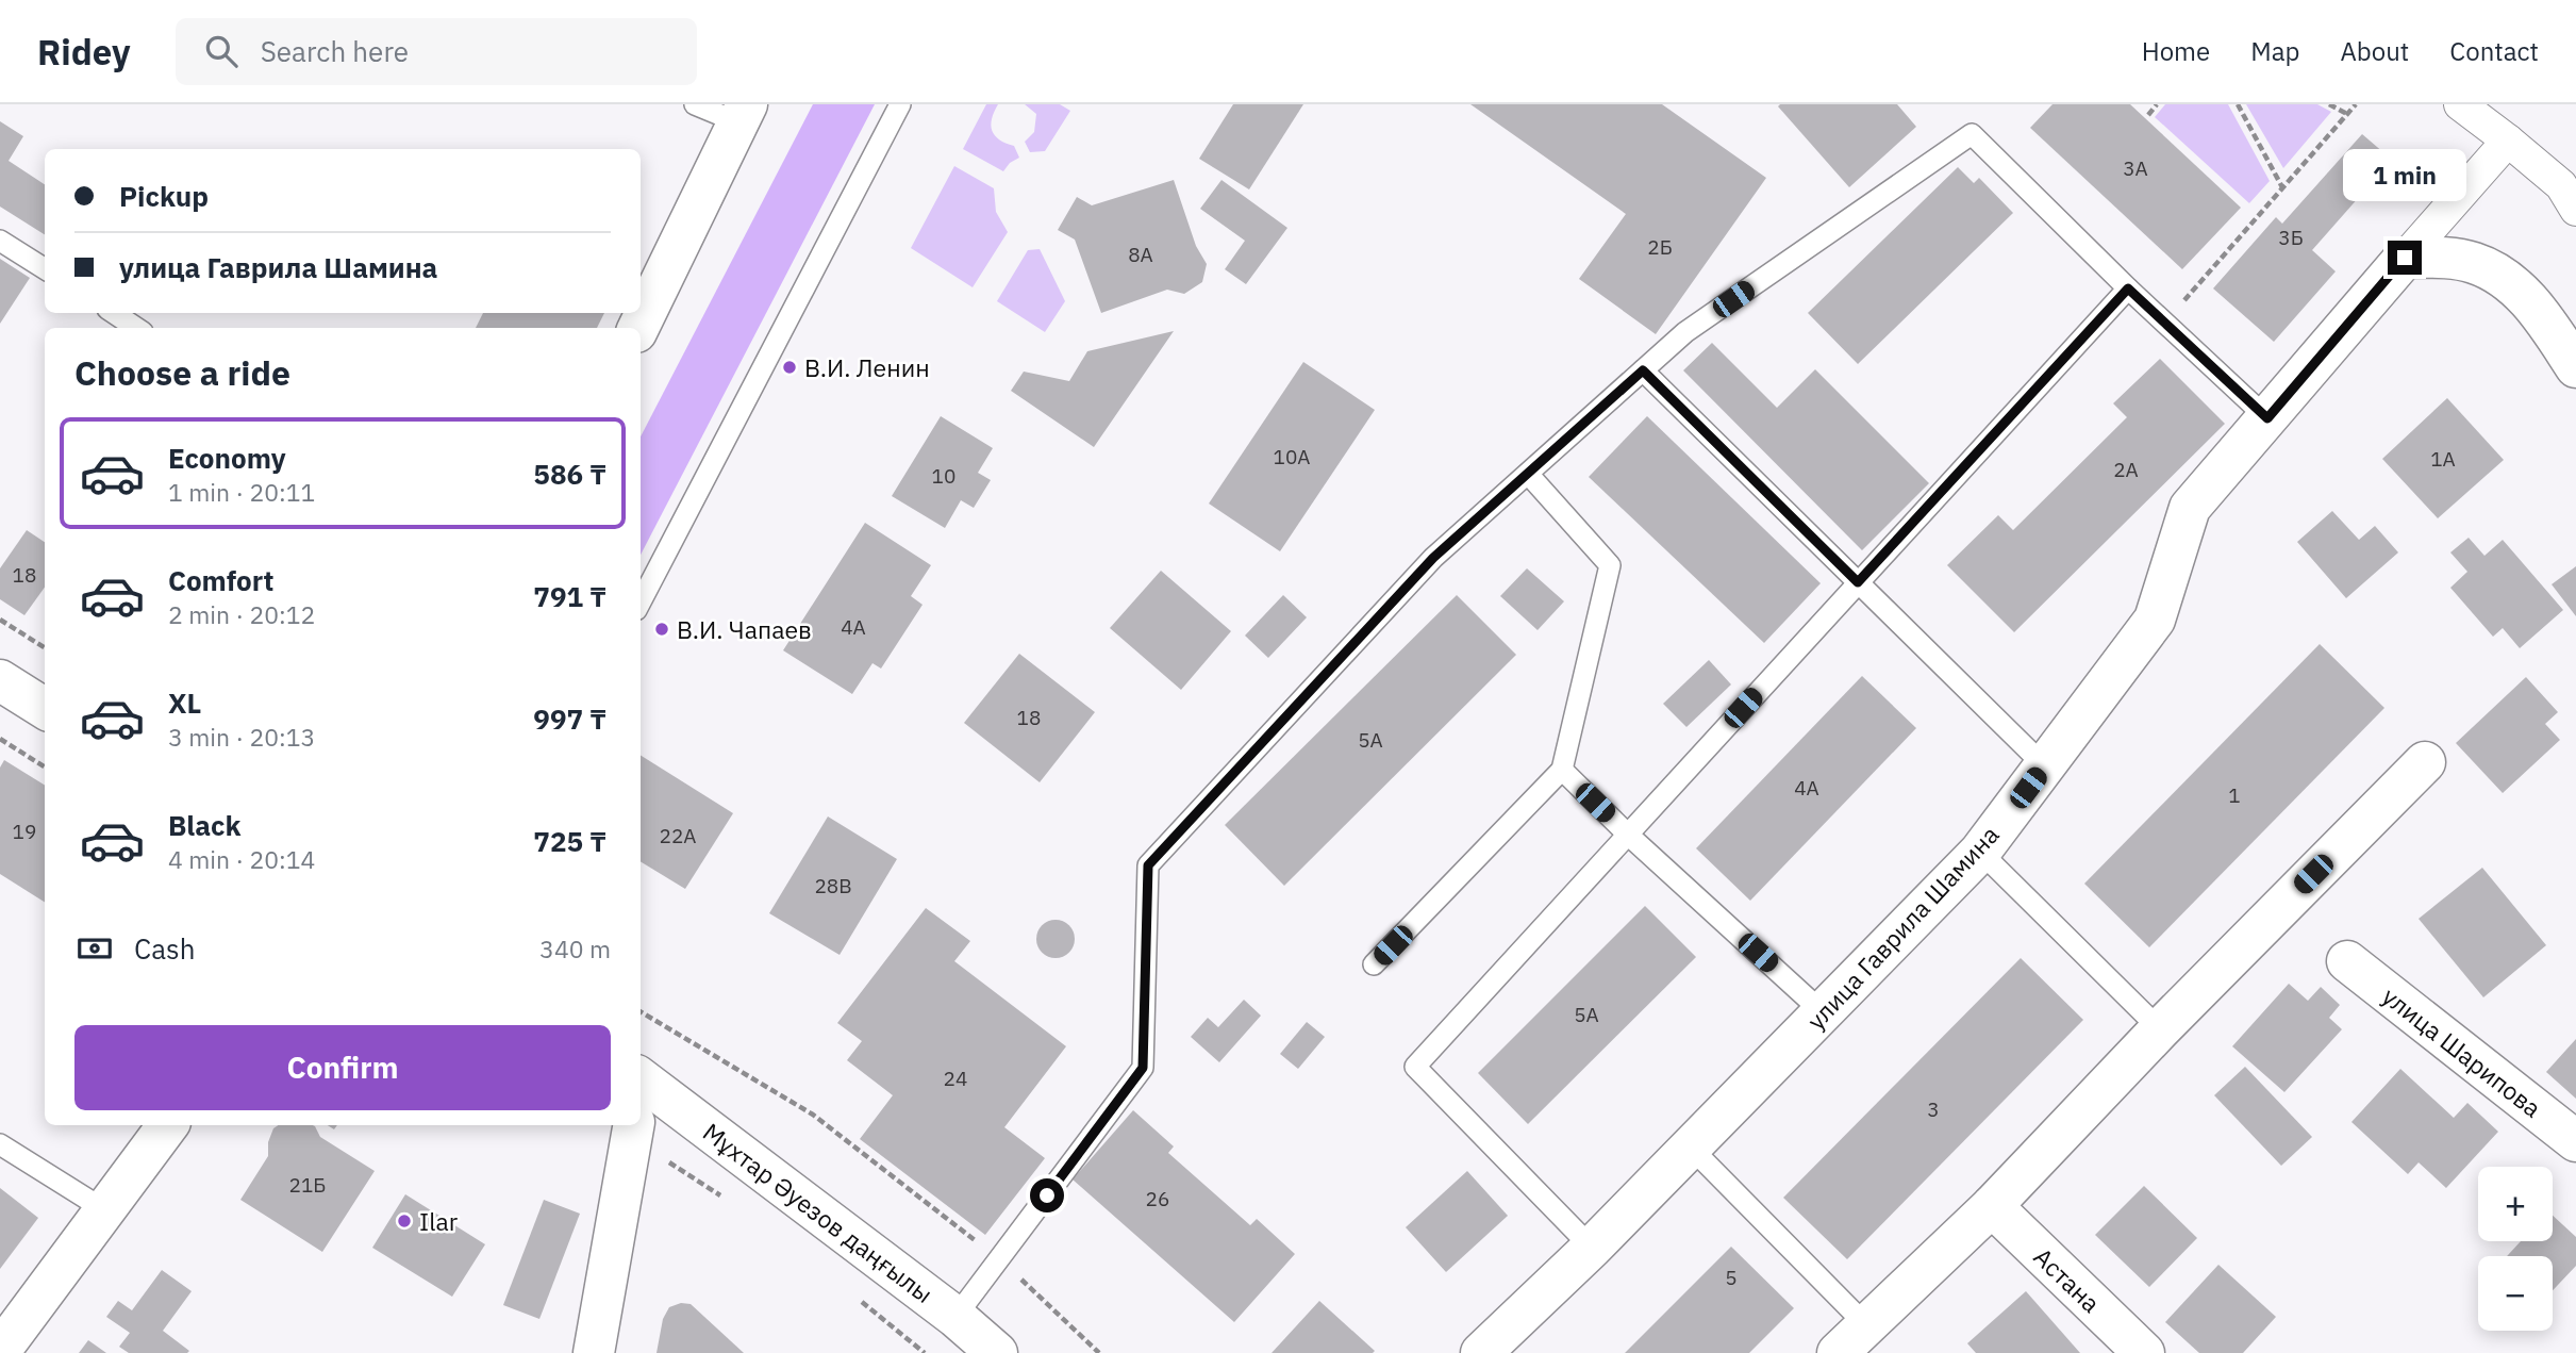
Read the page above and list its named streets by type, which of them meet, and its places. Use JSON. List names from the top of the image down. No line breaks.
{"streets":{"street":["улица Гаврила Шамина","улица Шарипова","Мұхтар Әуезов даңғылы","Астана"]},"places":["В.И. Ленин","В.И. Чапаев","Ilar"],"house_numbers":["3А","3Б","2Б","8А","10А","1А","2А","10","18","4А","18","5А","4А","1","19","22А","28В","5А","24","3","21Б","26","5"],"page":{"header":"Ridey","search":"Search here","nav":["Home","Map","About","Contact"],"bubble":"1 min","banner":["Pickup","улица Гаврила Шамина"],"heading":"Choose a ride","list":[{"name":"Economy","note":"1 min · 20:11","value":"586 ₸"},{"name":"Comfort","note":"2 min · 20:12","value":"791 ₸"},{"name":"XL","note":"3 min · 20:13","value":"997 ₸"},{"name":"Black","note":"4 min · 20:14","value":"725 ₸"}],"pay":["Cash","340 m"],"buttons":"Confirm","map_buttons":["+","−"]}}
